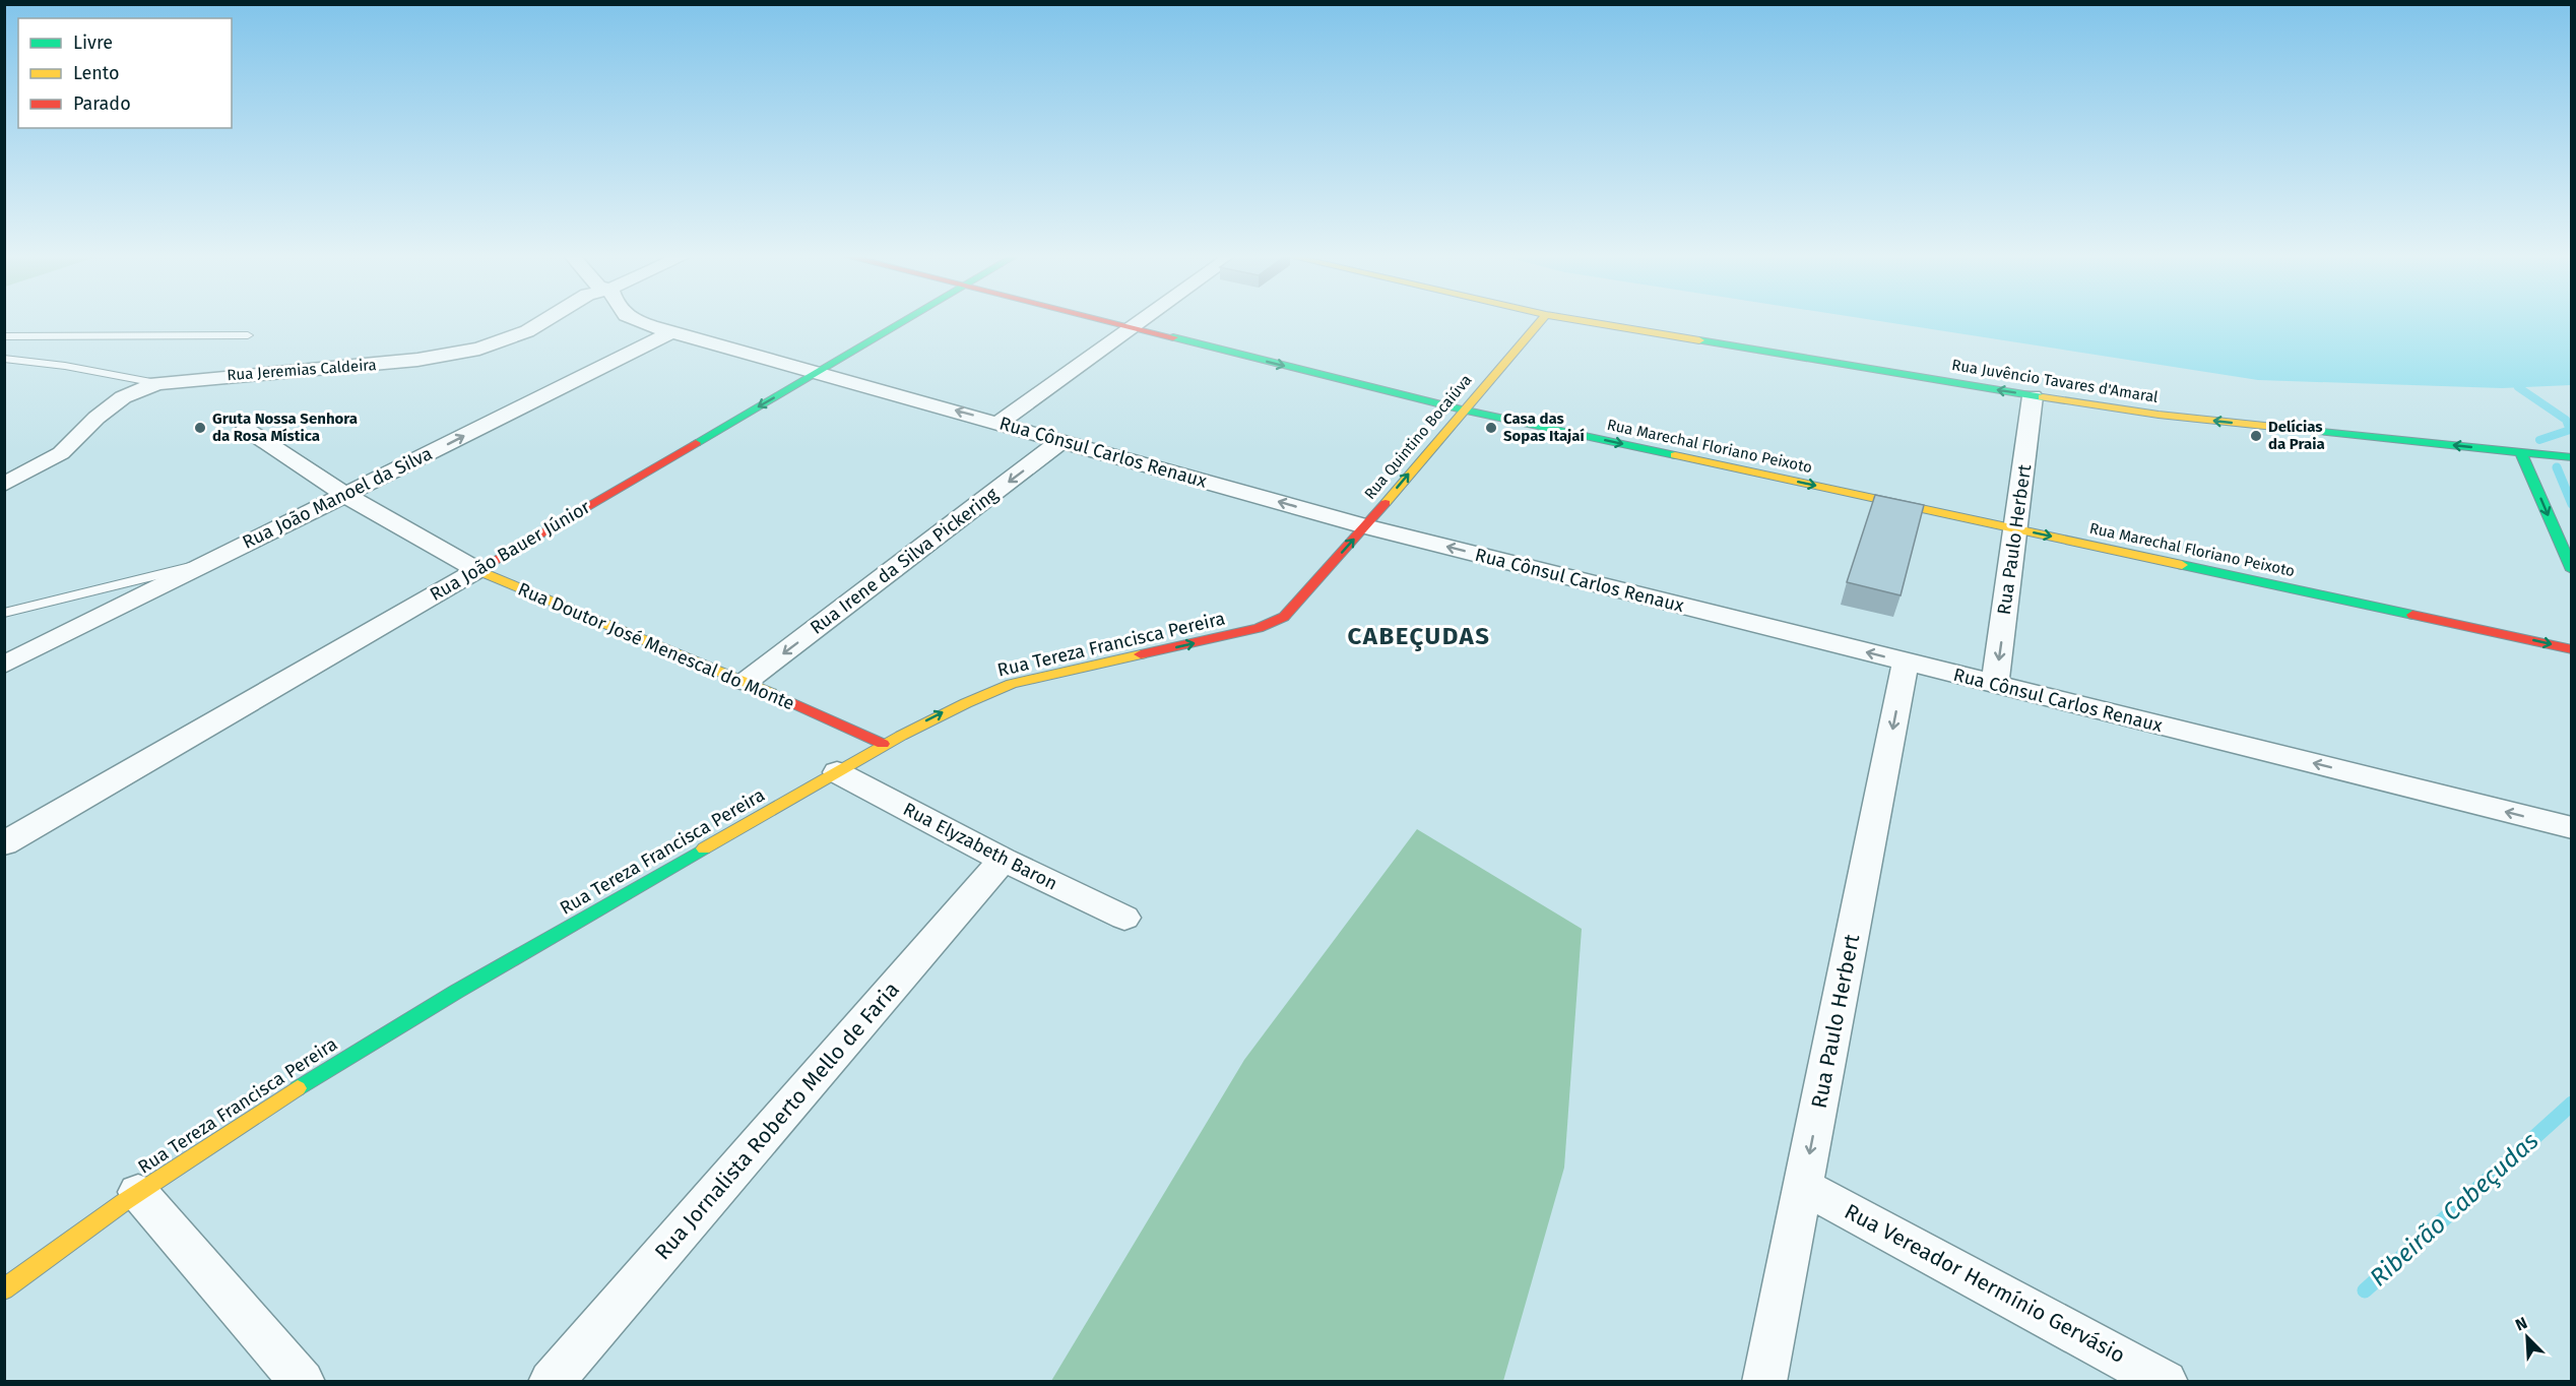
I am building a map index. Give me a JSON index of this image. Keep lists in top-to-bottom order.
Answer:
{
  "streets": {
    "street": [
      "Rua Jeremias Caldeira",
      "Rua Juvêncio Tavares d'Amaral",
      "Rua Quintino Bocaiúva",
      "Rua Marechal Floriano Peixoto",
      "Rua Cônsul Carlos Renaux",
      "Rua João Manoel da Silva",
      "Rua Paulo Herbert",
      "Rua João Bauer Júnior",
      "Rua Irene da Silva Pickering",
      "Rua Tereza Francisca Pereira",
      "Rua Doutor José Menescal do Monte",
      "Rua Elyzabeth Baron",
      "Rua Jornalista Roberto Mello de Faria",
      "Rua Vereador Hermínio Gervásio"
    ]
  },
  "crossings": [
    ["Rua Juvêncio Tavares d'Amaral", "Rua Paulo Herbert"],
    ["Rua Quintino Bocaiúva", "Rua Marechal Floriano Peixoto"],
    ["Rua Quintino Bocaiúva", "Rua Cônsul Carlos Renaux"],
    ["Rua Quintino Bocaiúva", "Rua Tereza Francisca Pereira"],
    ["Rua Marechal Floriano Peixoto", "Rua Paulo Herbert"],
    ["Rua Cônsul Carlos Renaux", "Rua João Manoel da Silva"],
    ["Rua Cônsul Carlos Renaux", "Rua Paulo Herbert"],
    ["Rua Cônsul Carlos Renaux", "Rua João Bauer Júnior"],
    ["Rua Cônsul Carlos Renaux", "Rua Irene da Silva Pickering"],
    ["Rua Cônsul Carlos Renaux", "Rua Tereza Francisca Pereira"],
    ["Rua João Manoel da Silva", "Rua Doutor José Menescal do Monte"],
    ["Rua Paulo Herbert", "Rua Vereador Hermínio Gervásio"],
    ["Rua João Bauer Júnior", "Rua Doutor José Menescal do Monte"],
    ["Rua Irene da Silva Pickering", "Rua Doutor José Menescal do Monte"],
    ["Rua Tereza Francisca Pereira", "Rua Doutor José Menescal do Monte"],
    ["Rua Tereza Francisca Pereira", "Rua Elyzabeth Baron"],
    ["Rua Elyzabeth Baron", "Rua Jornalista Roberto Mello de Faria"]
  ],
  "one_way": [
    "Rua Juvêncio Tavares d'Amaral",
    "Rua Quintino Bocaiúva",
    "Rua Marechal Floriano Peixoto",
    "Rua Cônsul Carlos Renaux",
    "Rua João Manoel da Silva",
    "Rua Paulo Herbert",
    "Rua João Bauer Júnior",
    "Rua Irene da Silva Pickering"
  ],
  "districts": ["CABEÇUDAS"],
  "water": ["Ribeirão Cabeçudas"],
  "places": ["Gruta Nossa Senhora da Rosa Mística", "Casa das Sopas Itajaí", "Delícias da Praia"],
  "legend": ["Livre", "Lento", "Parado"],
  "north": "top left"
}
